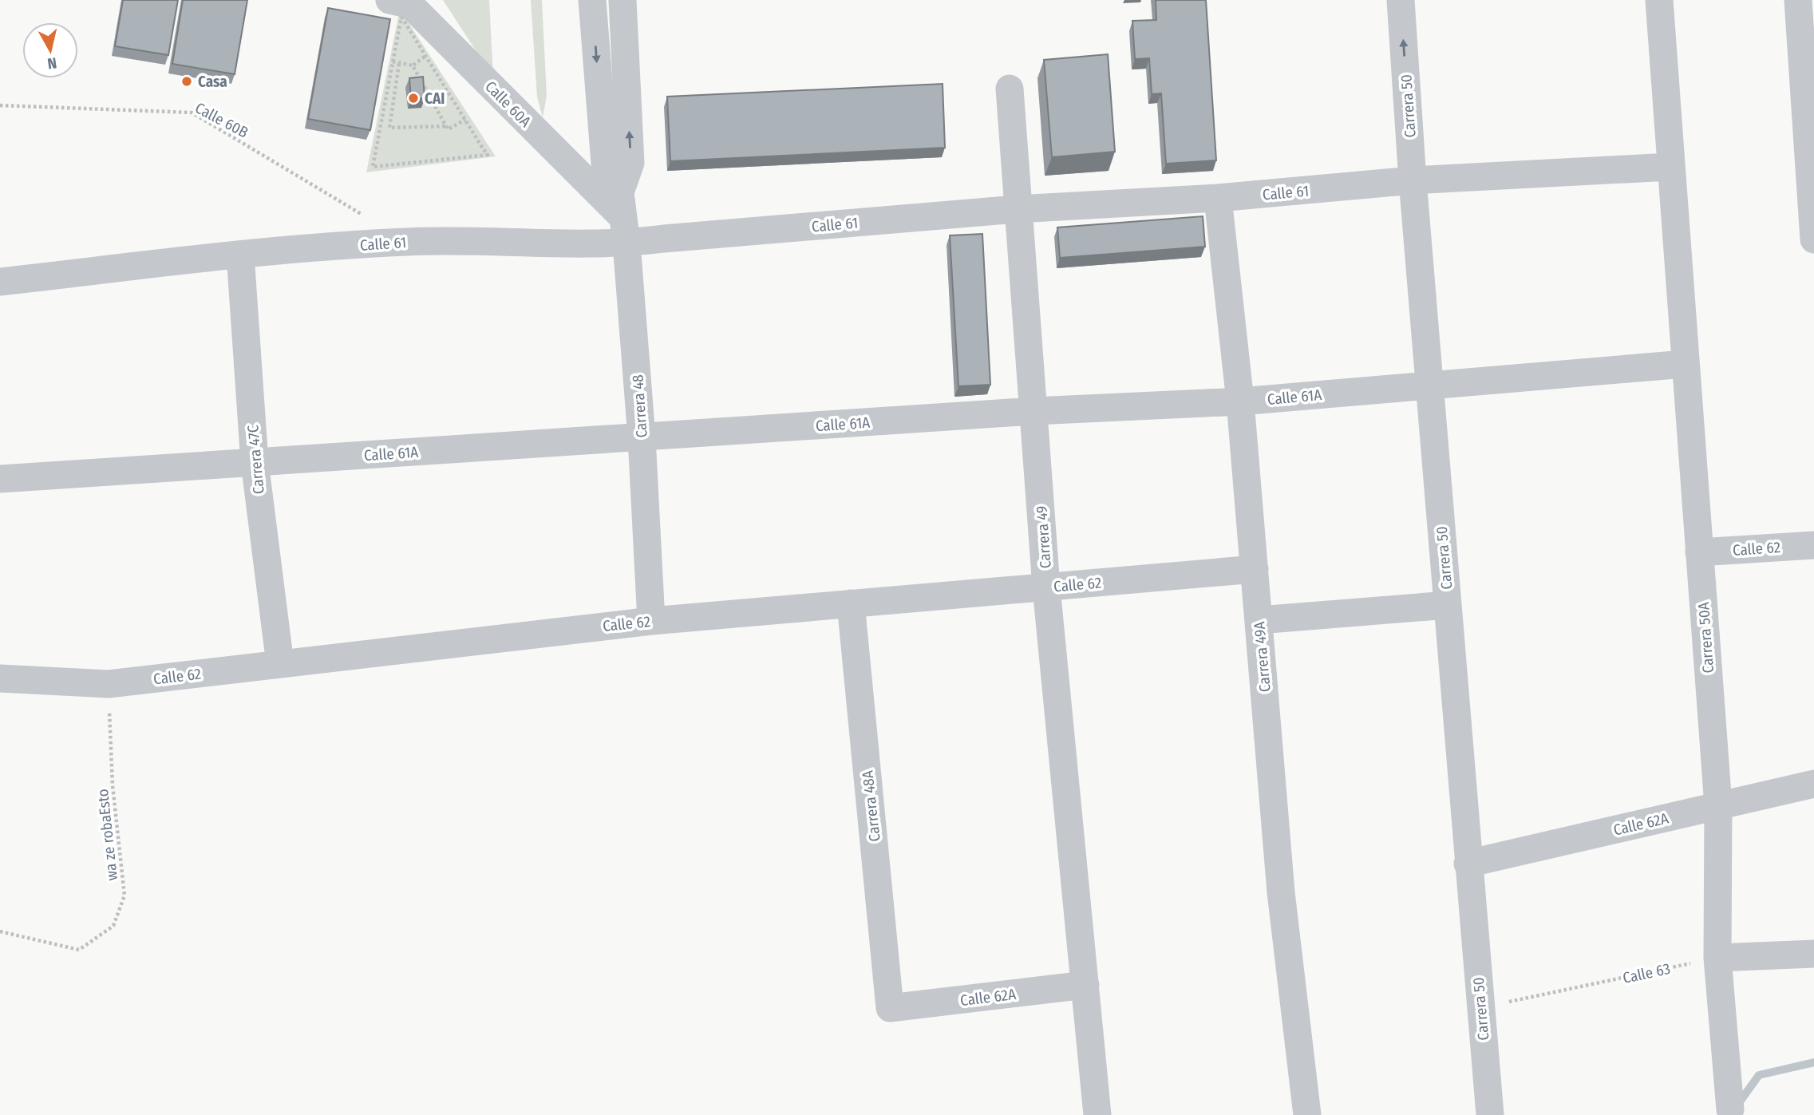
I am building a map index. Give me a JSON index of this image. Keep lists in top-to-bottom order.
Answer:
{
  "streets": {
    "street": [
      "Calle 60A",
      "Carrera 50",
      "Calle 61",
      "Calle 61A",
      "Carrera 48",
      "Carrera 47C",
      "Carrera 49",
      "Calle 62",
      "Carrera 50A",
      "Carrera 49A",
      "Carrera 48A",
      "Calle 62A"
    ],
    "path": ["Calle 60B", "wa ze robaEsto", "Calle 63"]
  },
  "crossings": [
    ["Calle 60A", "Calle 61"],
    ["Calle 60A", "Carrera 48"],
    ["Carrera 50", "Calle 61"],
    ["Carrera 50", "Calle 61A"],
    ["Carrera 50", "Calle 62A"],
    ["Carrera 50", "Calle 63"],
    ["Calle 61", "Carrera 48"],
    ["Calle 61", "Carrera 47C"],
    ["Calle 61", "Carrera 49"],
    ["Calle 61", "Carrera 50A"],
    ["Calle 61", "Carrera 49A"],
    ["Calle 61A", "Carrera 48"],
    ["Calle 61A", "Carrera 47C"],
    ["Calle 61A", "Carrera 49"],
    ["Calle 61A", "Carrera 50A"],
    ["Calle 61A", "Carrera 49A"],
    ["Carrera 48", "Calle 62"],
    ["Carrera 47C", "Calle 62"],
    ["Carrera 49", "Calle 62"],
    ["Carrera 49", "Calle 62A"],
    ["Calle 62", "Carrera 50A"],
    ["Calle 62", "Carrera 49A"],
    ["Calle 62", "Carrera 48A"],
    ["Calle 62", "wa ze robaEsto"],
    ["Carrera 50A", "Calle 62A"],
    ["Carrera 50A", "Calle 63"],
    ["Carrera 48A", "Calle 62A"]
  ],
  "places": ["Casa", "CAI"],
  "north": "bottom"
}
